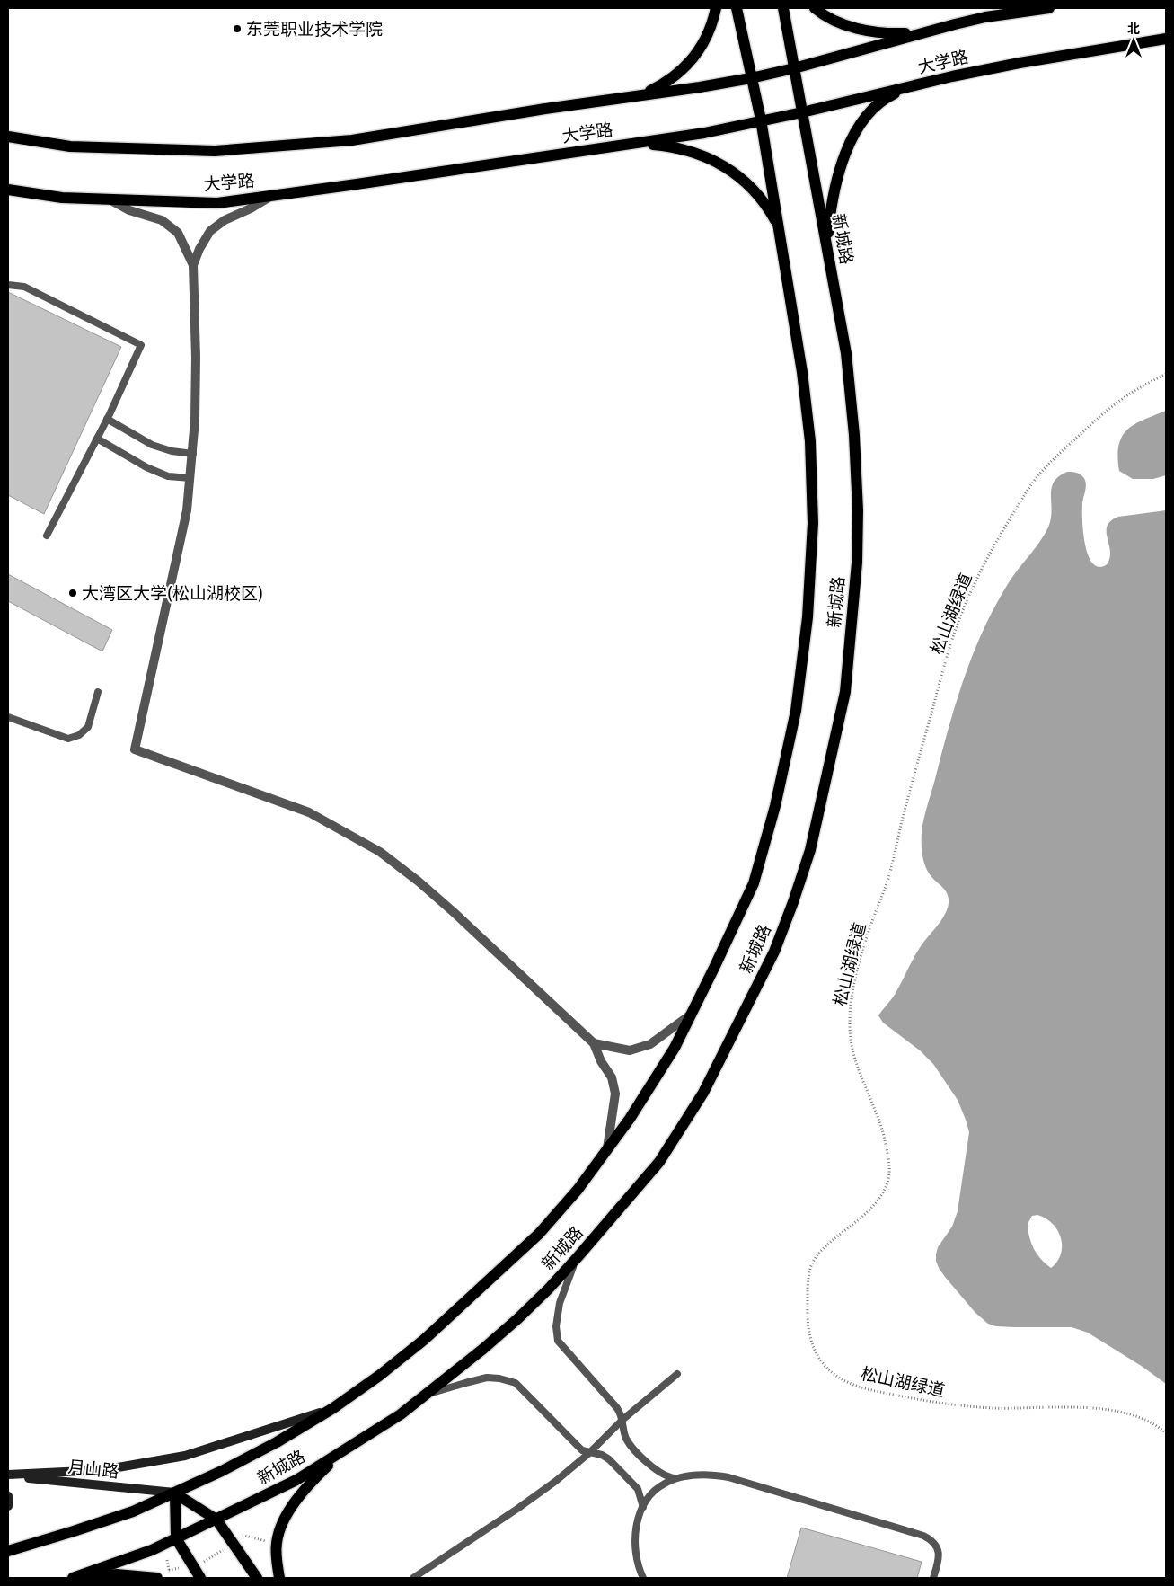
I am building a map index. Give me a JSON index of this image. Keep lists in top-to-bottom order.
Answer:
{
  "streets": {
    "main road": ["大学路", "新城路"],
    "street": ["月山路"],
    "path": ["松山湖绿道"]
  },
  "crossings": [
    ["大学路", "新城路"],
    ["新城路", "月山路"]
  ],
  "places": ["东莞职业技术学院", "大湾区大学(松山湖校区)"],
  "north": "top"
}
